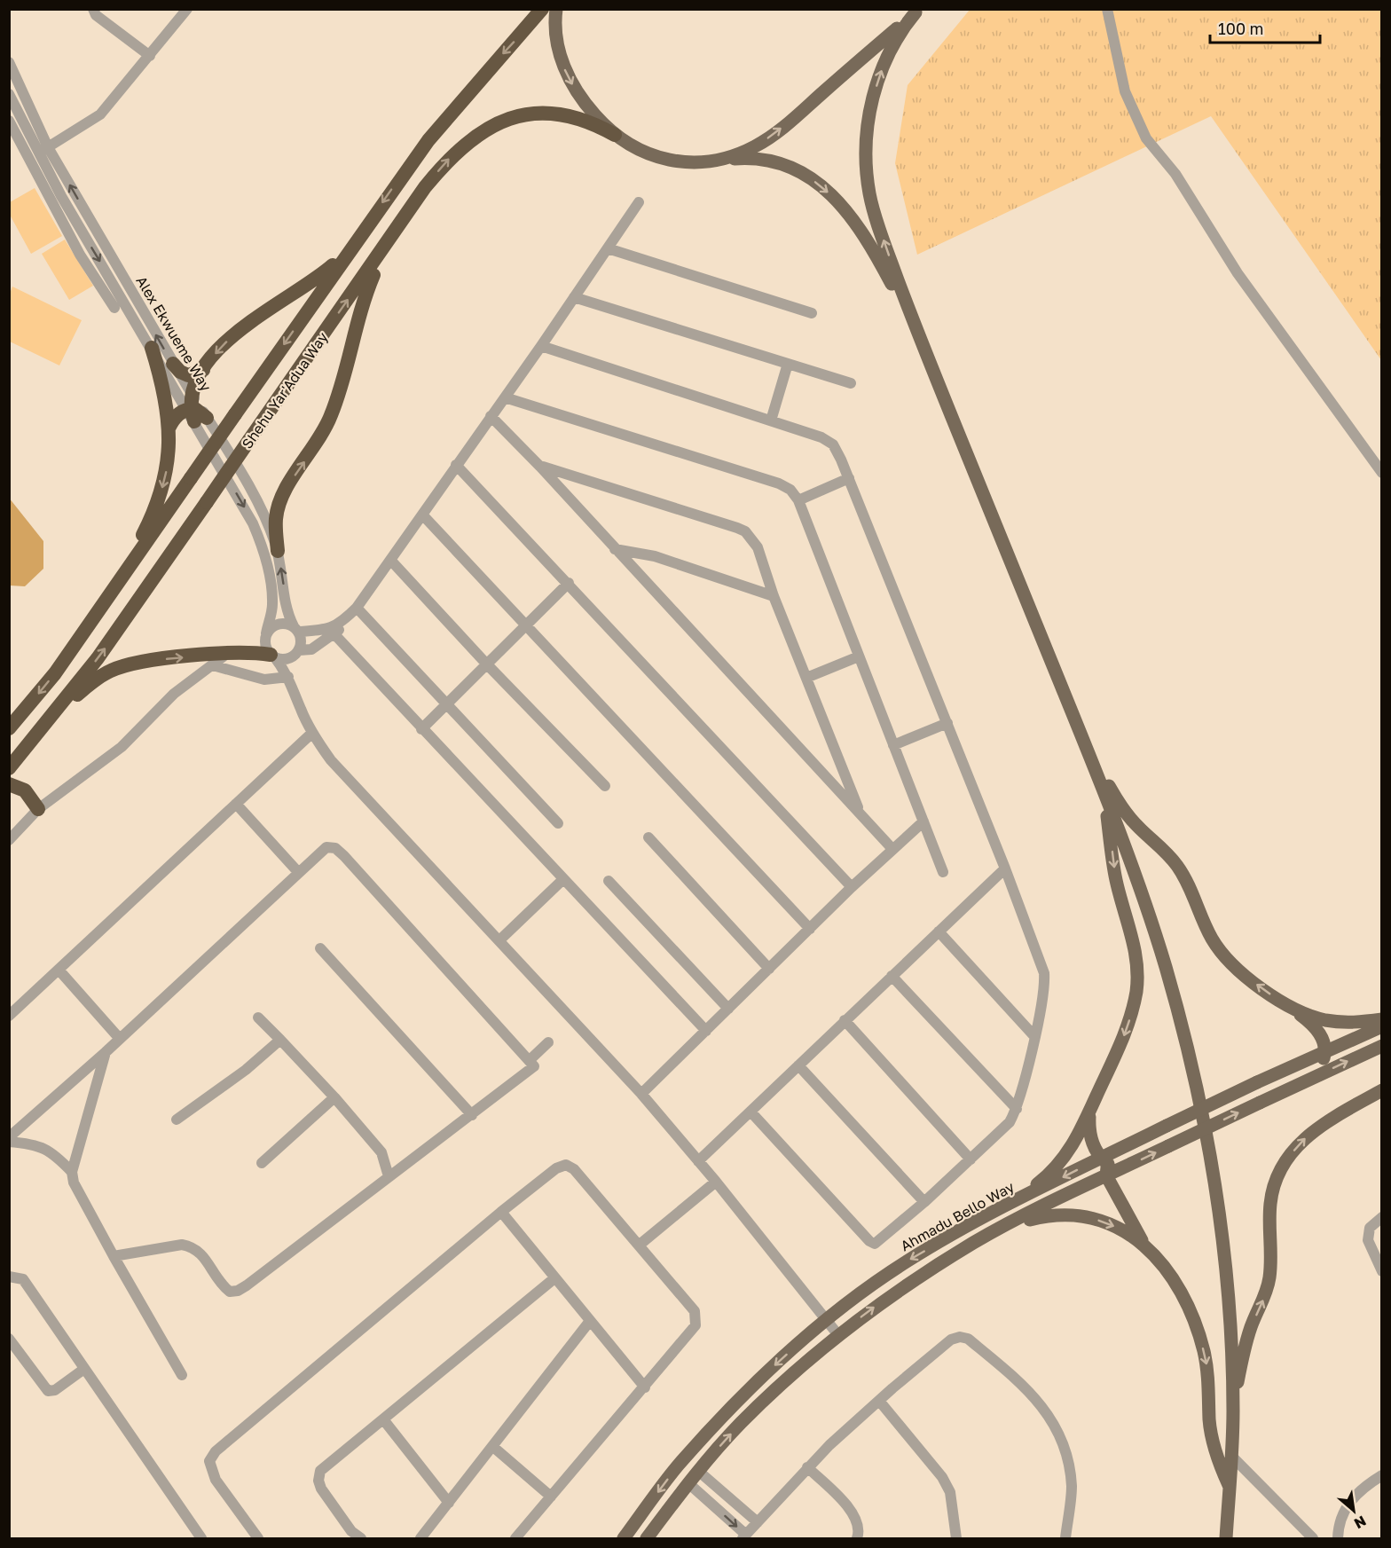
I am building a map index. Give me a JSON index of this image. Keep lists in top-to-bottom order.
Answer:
{
  "streets": {
    "highway": ["Shehu Yar'Adua Way"],
    "main road": ["Ahmadu Bello Way"],
    "street": ["Alex Ekwueme Way"]
  },
  "scale_bar": "100 m",
  "north": "bottom right"
}
